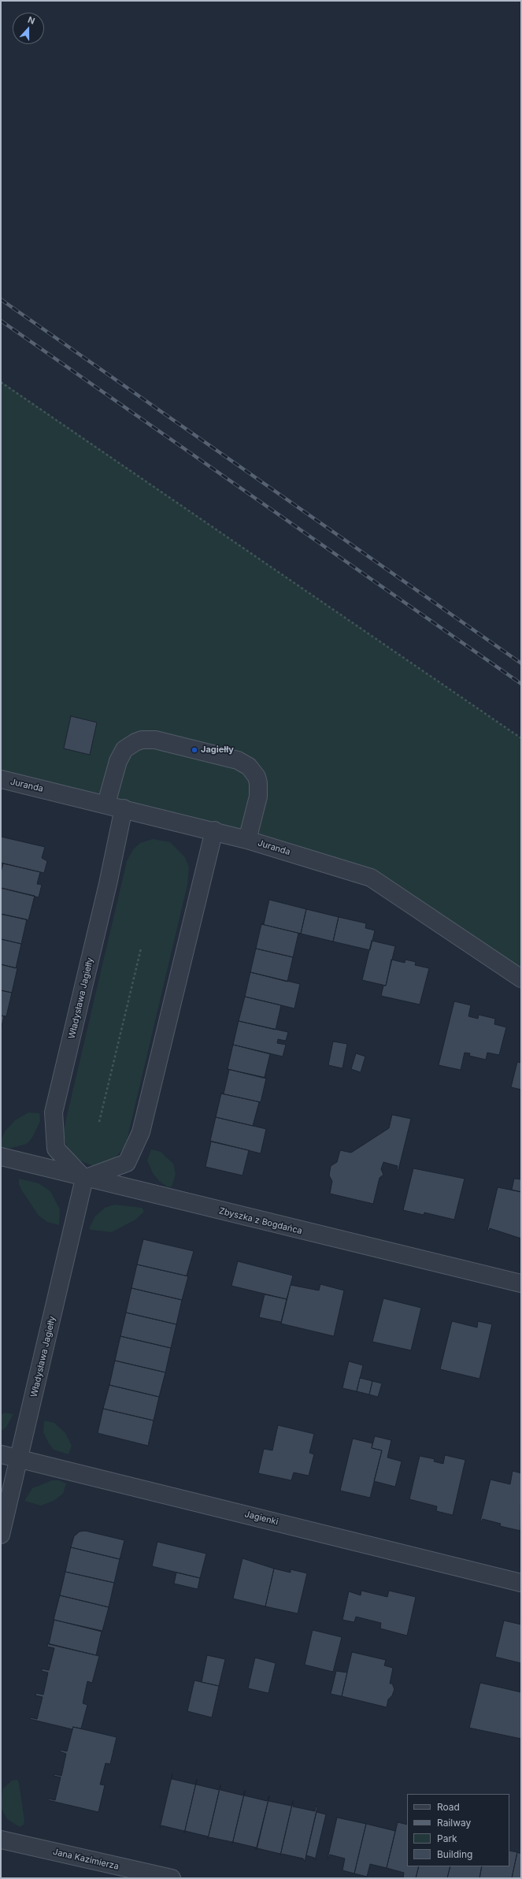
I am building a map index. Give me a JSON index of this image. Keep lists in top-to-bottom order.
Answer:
{
  "streets": {
    "street": [
      "Juranda",
      "Władysława Jagiełły",
      "Zbyszka z Bogdańca",
      "Jagienki",
      "Jana Kazimierza"
    ]
  },
  "crossings": [
    ["Juranda", "Władysława Jagiełły"],
    ["Władysława Jagiełły", "Zbyszka z Bogdańca"],
    ["Władysława Jagiełły", "Jagienki"]
  ],
  "places": ["Jagiełły"],
  "legend": [
    "Road",
    "Railway",
    "Park",
    "Building"
  ],
  "north": "top"
}
